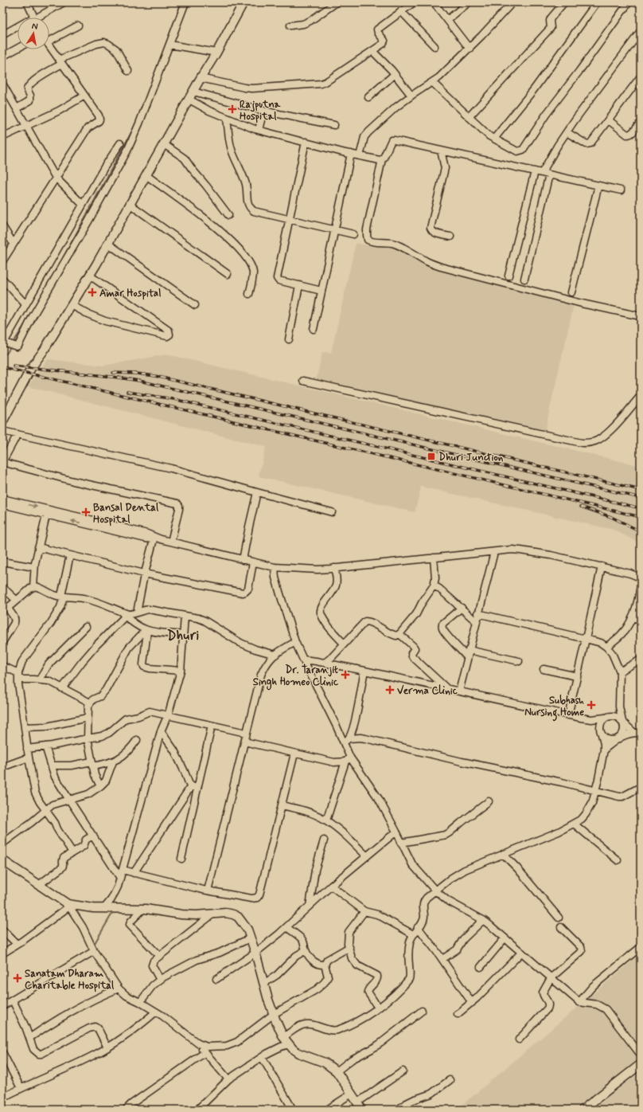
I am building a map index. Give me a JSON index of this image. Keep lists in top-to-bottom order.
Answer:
{
  "districts": ["Dhuri"],
  "places": {
    "health": [
      "Rajputna Hospital",
      "Amar Hospital",
      "Bansal Dental Hospital",
      "Dr. Taranjit Singh Homeo Clinic",
      "Verma Clinic",
      "Subhash Nursing Home",
      "Sanatam Dharam Charitable Hospital"
    ],
    "transit": ["Dhuri Junction"]
  },
  "north": "top"
}
